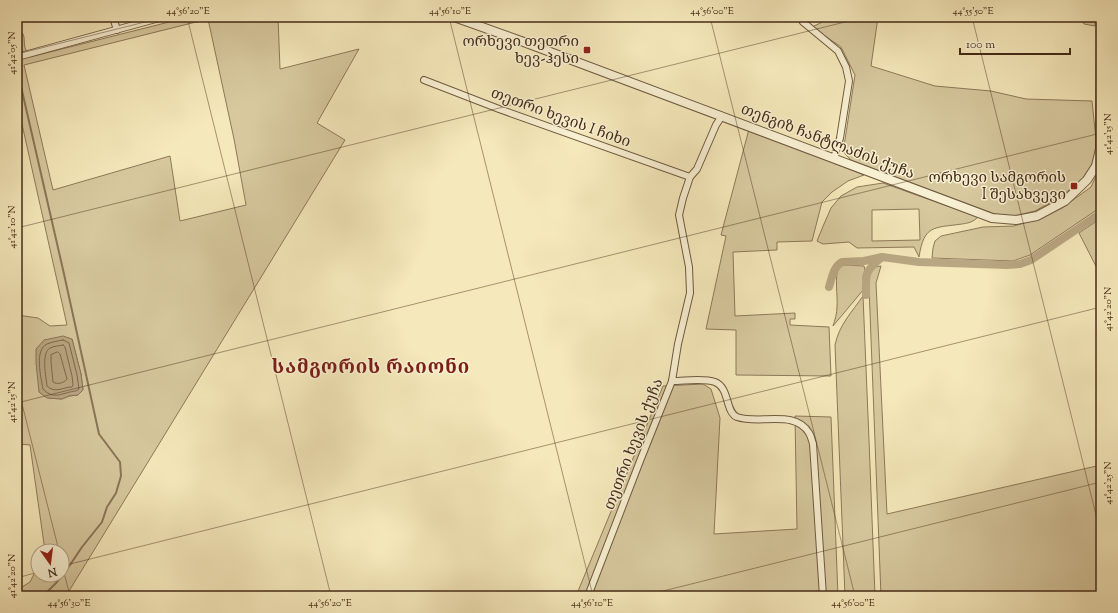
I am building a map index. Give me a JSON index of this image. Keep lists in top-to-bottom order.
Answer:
{
  "streets": {
    "street": ["თეთრი ხევის I ჩიხი", "თენგიზ ჩანტლაძის ქუჩა", "თეთრი ხევის ქუჩა"]
  },
  "crossings": [
    ["თეთრი ხევის I ჩიხი", "თეთრი ხევის ქუჩა"],
    ["თენგიზ ჩანტლაძის ქუჩა", "თეთრი ხევის ქუჩა"]
  ],
  "districts": ["სამგორის რაიონი"],
  "places": {
    "transit": ["ორხევი თეთრი ხევ-ჰესი", "ორხევი სამგორის I შესახვევი"]
  },
  "scale_bar": "100 m",
  "north": "bottom",
  "coordinates": [
    "44°56'20\"E",
    "44°56'10\"E",
    "44°56'00\"E",
    "44°55'50\"E",
    "41°42'05\"N",
    "41°42'15\"N",
    "41°42'10\"N",
    "41°42'20\"N",
    "41°42'25\"N",
    "44°56'30\"E"
  ]
}
